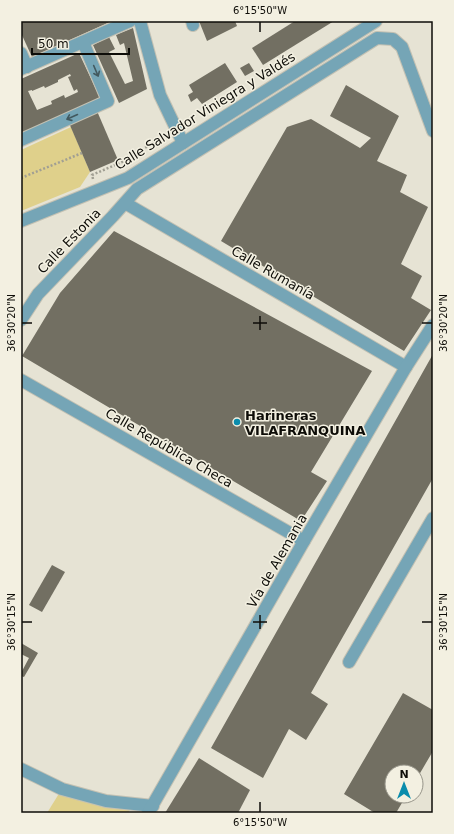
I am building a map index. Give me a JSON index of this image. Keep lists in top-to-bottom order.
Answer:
{
  "streets": {
    "street": [
      "Calle Salvador Viniegra y Valdés",
      "Calle Estonia",
      "Calle Rumanía",
      "Calle República Checa",
      "Vía de Alemania"
    ]
  },
  "crossings": [
    ["Calle Estonia", "Calle Rumanía"],
    ["Calle Rumanía", "Vía de Alemania"],
    ["Calle República Checa", "Vía de Alemania"]
  ],
  "places": ["Harineras VILAFRANQUINA"],
  "scale_bar": "50 m",
  "north": "top",
  "coordinates": ["6°15'50\"W", "36°30'20\"N", "36°30'15\"N"]
}
